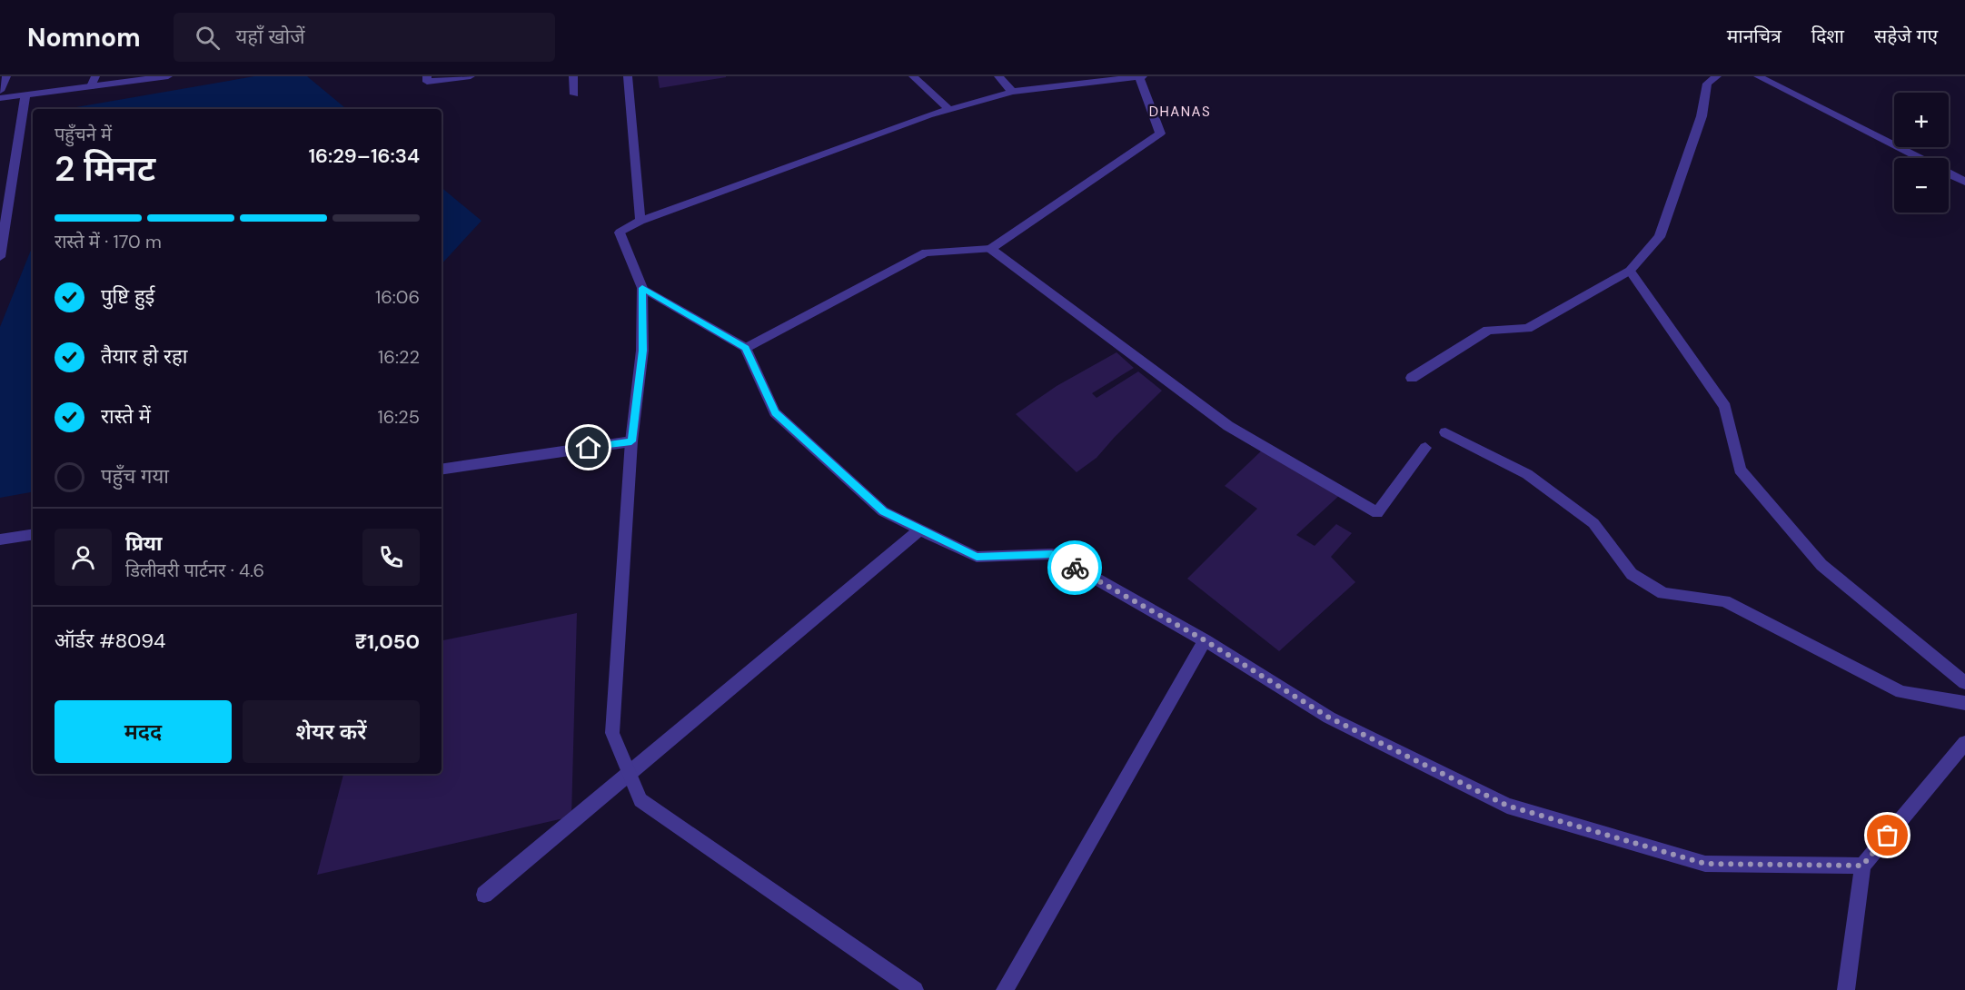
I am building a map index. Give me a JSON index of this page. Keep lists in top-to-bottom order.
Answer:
{
  "districts": ["DHANAS"],
  "page": {
    "header": "Nomnom",
    "search": "यहाँ खोजें",
    "nav": ["मानचित्र", "दिशा", "सहेजे गए"],
    "map_buttons": ["+", "−"],
    "heading": ["2 मिनट", "पहुँचने में", "16:29–16:34"],
    "panel": [
      "प्रिया",
      "डिलीवरी पार्टनर · 4.6",
      "ऑर्डर #8094",
      "₹1,050"
    ],
    "bar": "रास्ते में · 170 m",
    "list": [
      ["पुष्टि हुई", "16:06"],
      ["तैयार हो रहा", "16:22"],
      ["रास्ते में", "16:25"],
      "पहुँच गया"
    ],
    "buttons": ["मदद", "शेयर करें"]
  }
}
